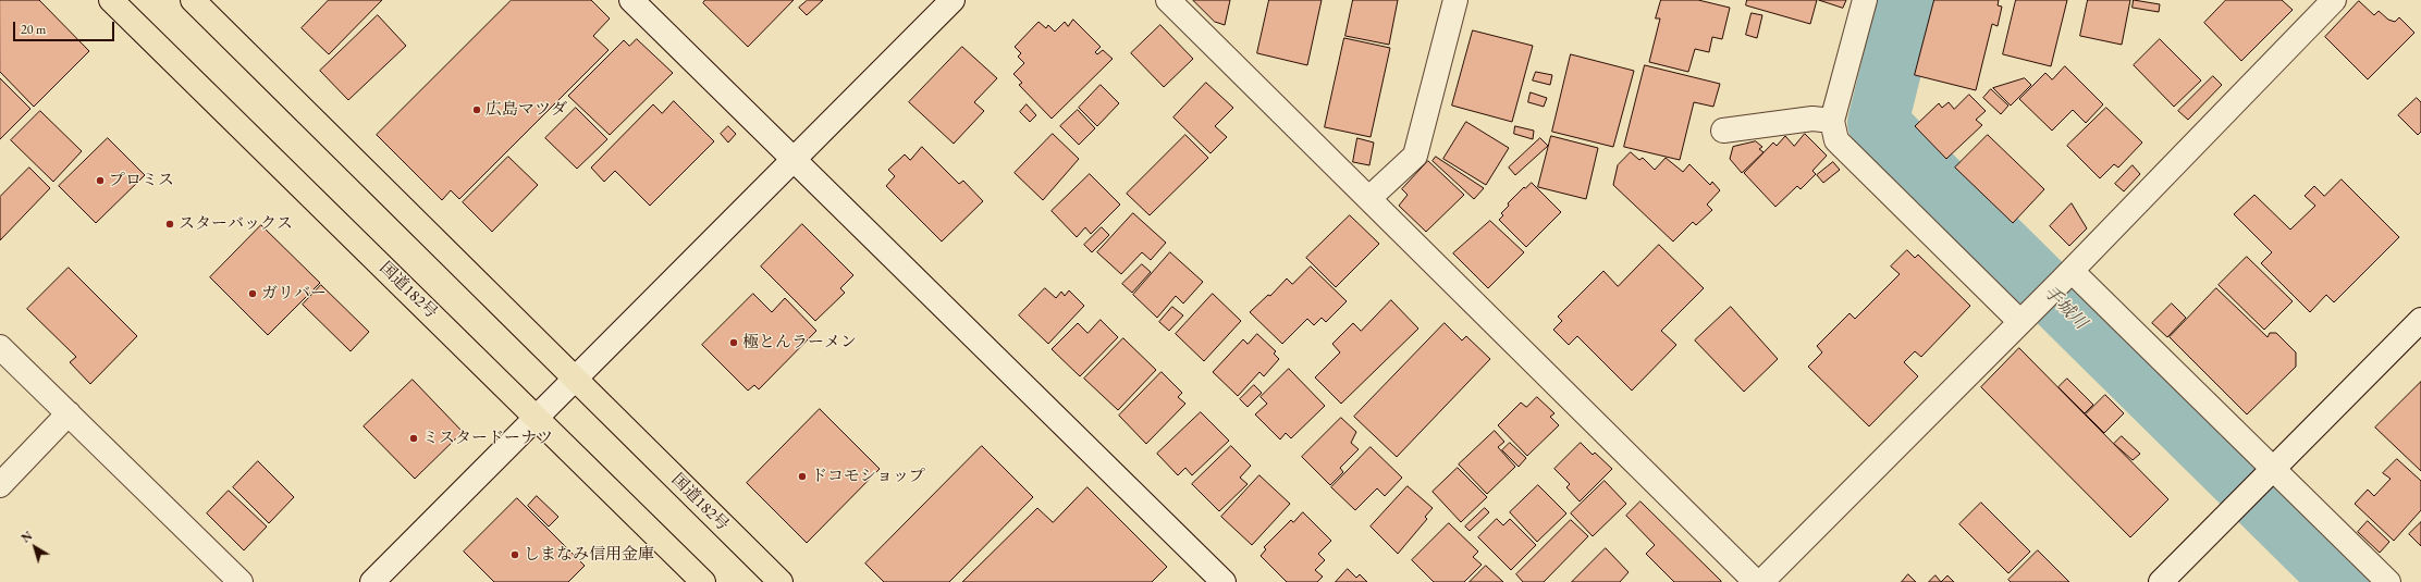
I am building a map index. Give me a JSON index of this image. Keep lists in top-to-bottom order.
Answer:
{
  "streets": {
    "highway": ["国道182号"]
  },
  "water": ["手城川"],
  "places": [
    "広島マツダ",
    "プロミス",
    "スターバックス",
    "ガリバー",
    "極とんラーメン",
    "ミスタードーナツ",
    "ドコモショップ",
    "しまなみ信用金庫"
  ],
  "scale_bar": "20 m",
  "north": "top left"
}
